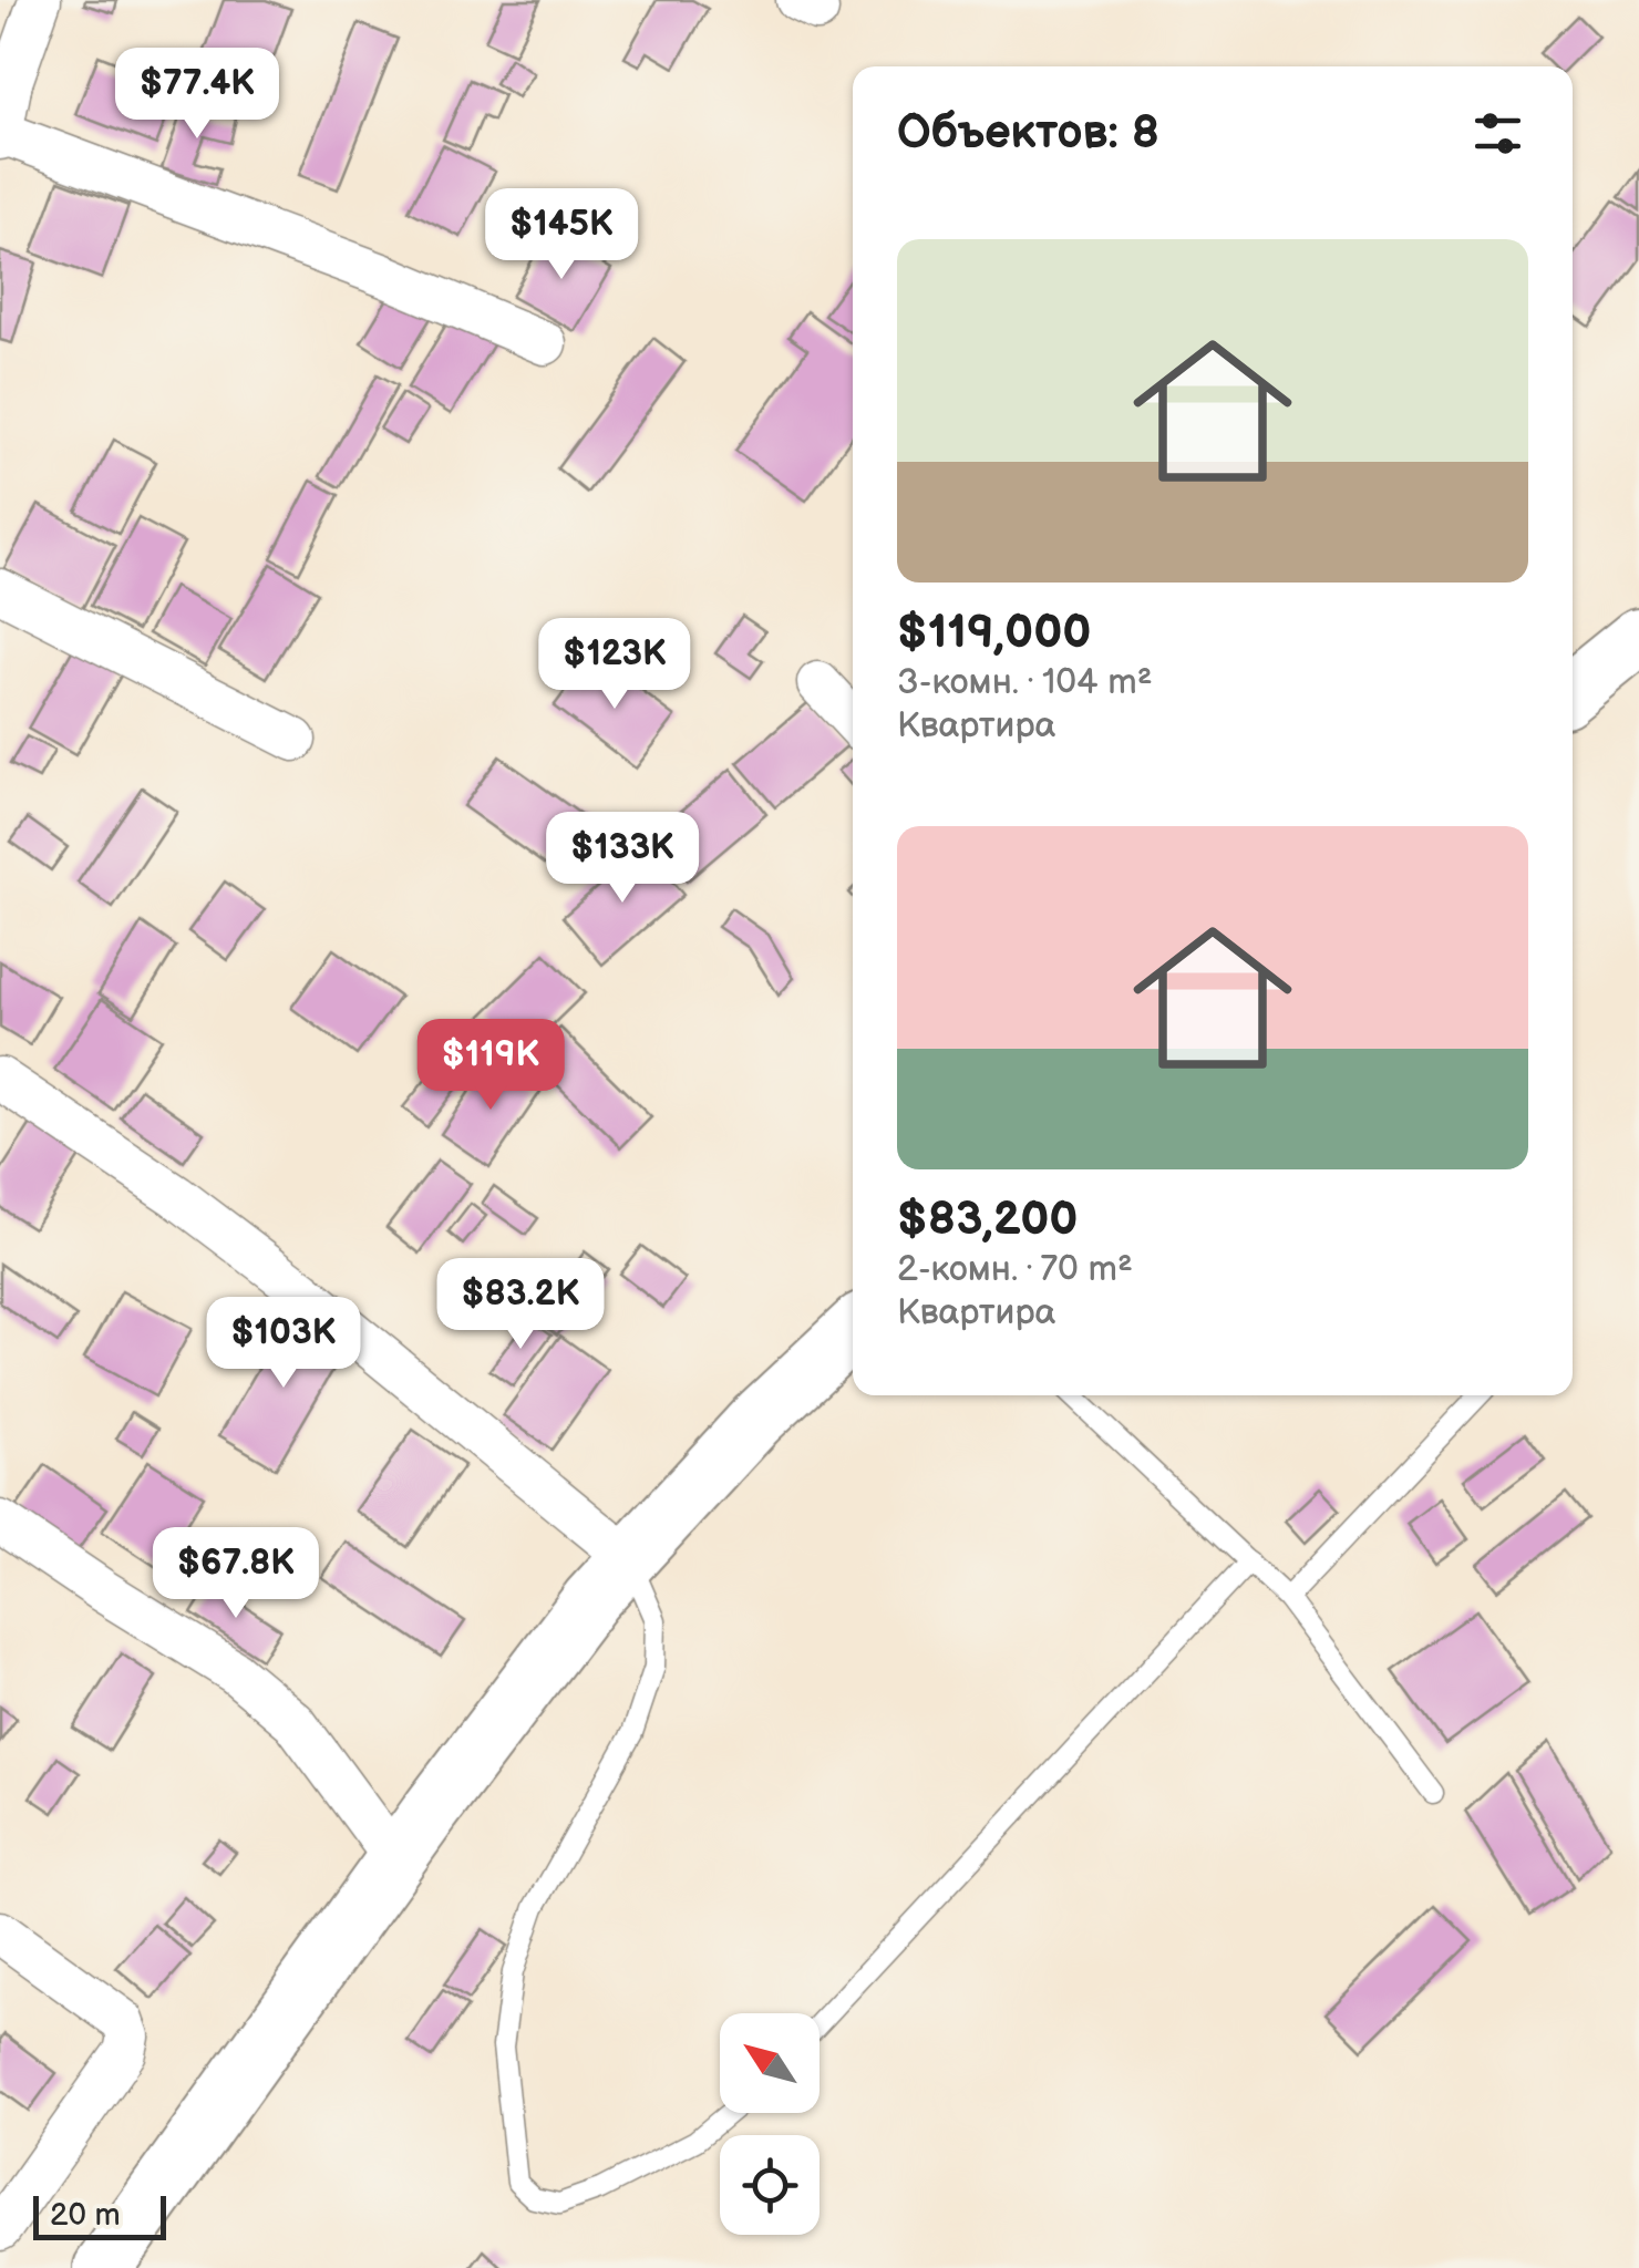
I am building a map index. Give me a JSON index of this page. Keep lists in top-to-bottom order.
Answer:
{
  "scale_bar": "20 m",
  "north": "top left",
  "page": {
    "price": [
      "$77.4K",
      "$145K",
      "$123K",
      "$133K",
      "$119K",
      "$83.2K",
      "$103K",
      "$67.8K"
    ],
    "heading": "Объектов: 8",
    "list": [
      {
        "name": "$119,000",
        "note": "3-комн. · 104 m² · Квартира"
      },
      {
        "name": "$83,200",
        "note": "2-комн. · 70 m² · Квартира"
      }
    ],
    "scale": "20 m"
  }
}
